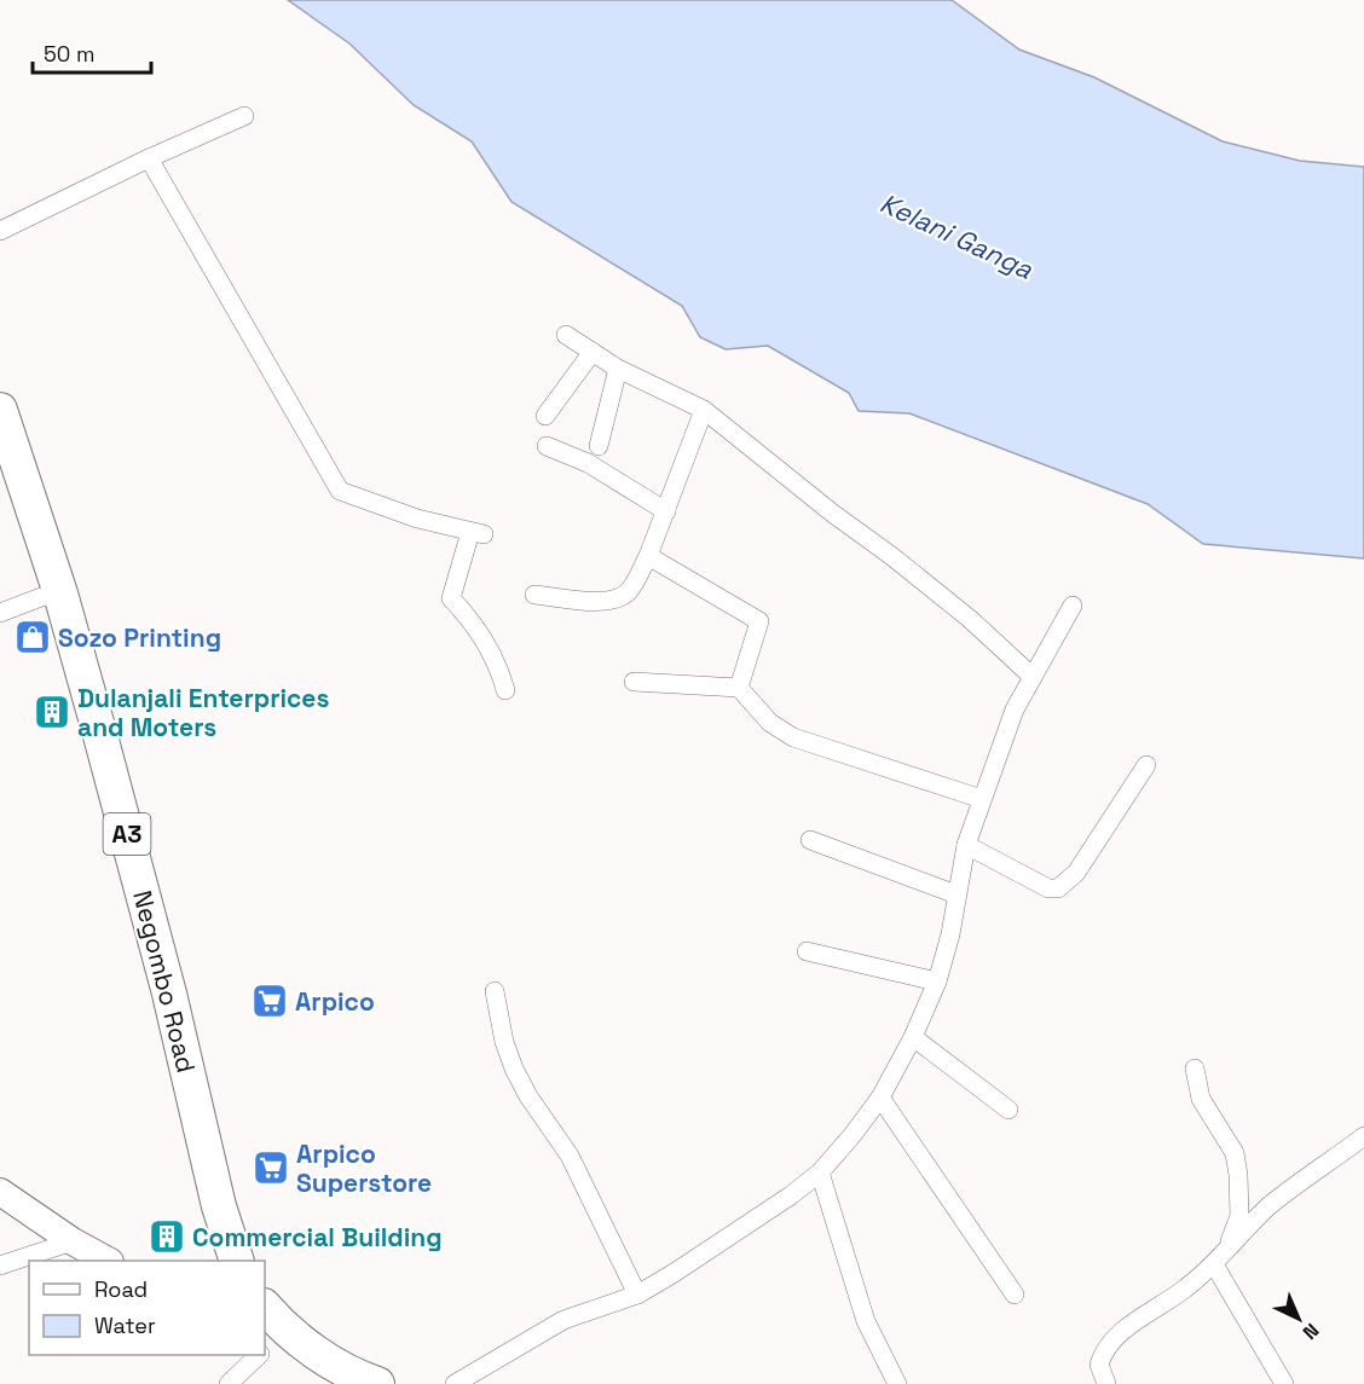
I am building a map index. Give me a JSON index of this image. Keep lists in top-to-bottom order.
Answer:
{
  "streets": {
    "highway": ["A3", "Negombo Road"]
  },
  "water": ["Kelani Ganga"],
  "places": {
    "shop": ["Sozo Printing"],
    "building": ["Dulanjali Enterprices and Moters", "Commercial Building"],
    "supermarket": ["Arpico", "Arpico Superstore"]
  },
  "legend": ["Road", "Water"],
  "scale_bar": "50 m",
  "north": "bottom right"
}
